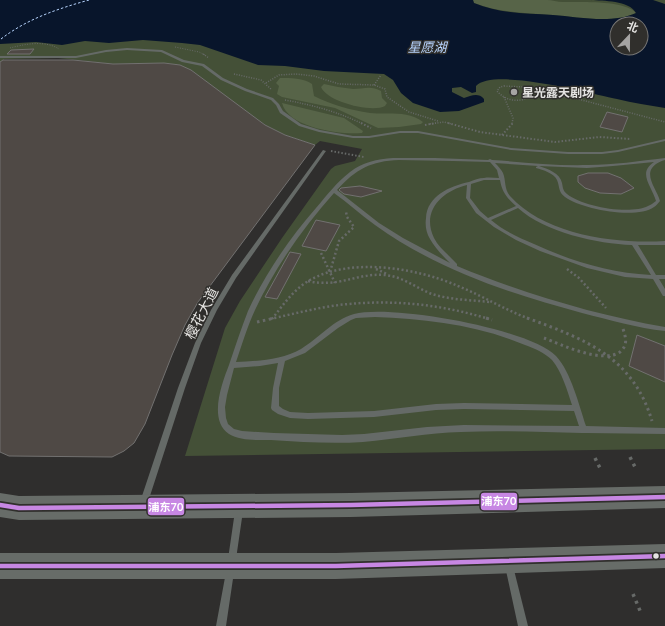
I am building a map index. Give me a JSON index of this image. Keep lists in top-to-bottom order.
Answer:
{
  "streets": {
    "lane": ["樱花大道"]
  },
  "water": ["星愿湖"],
  "places": ["星光露天剧场"],
  "lines": ["transit line 浦东70"],
  "north": "top"
}
